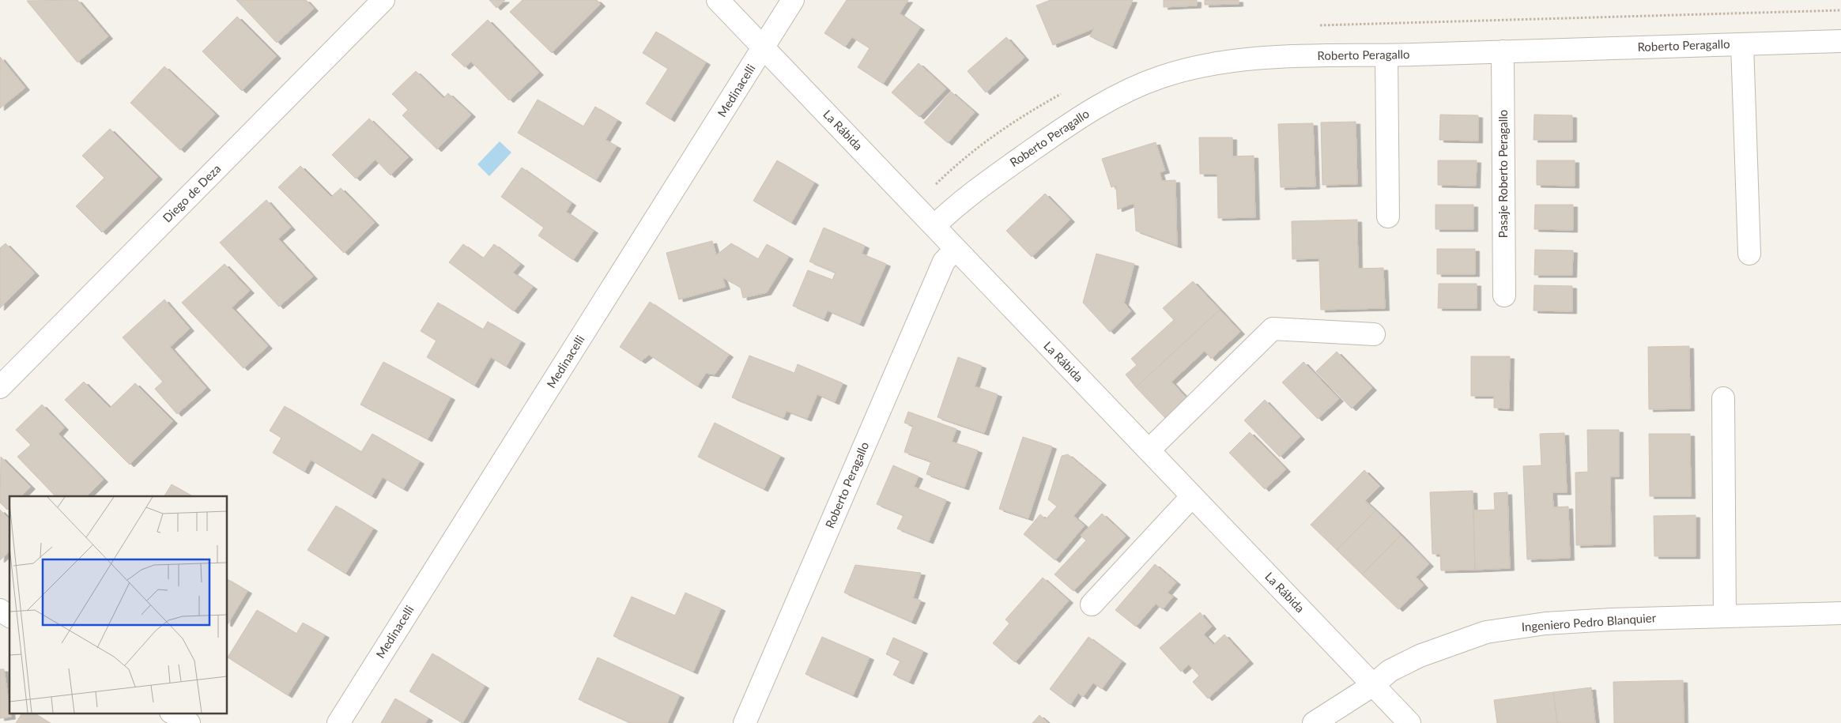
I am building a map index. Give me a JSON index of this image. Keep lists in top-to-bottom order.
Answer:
{
  "streets": {
    "street": [
      "Roberto Peragallo",
      "Medinacelli",
      "La Rábida",
      "Pasaje Roberto Peragallo",
      "Diego de Deza",
      "Ingeniero Pedro Blanquier"
    ]
  },
  "crossings": [
    ["Roberto Peragallo", "La Rábida"],
    ["Roberto Peragallo", "Pasaje Roberto Peragallo"],
    ["Medinacelli", "La Rábida"],
    ["La Rábida", "Ingeniero Pedro Blanquier"]
  ]
}
